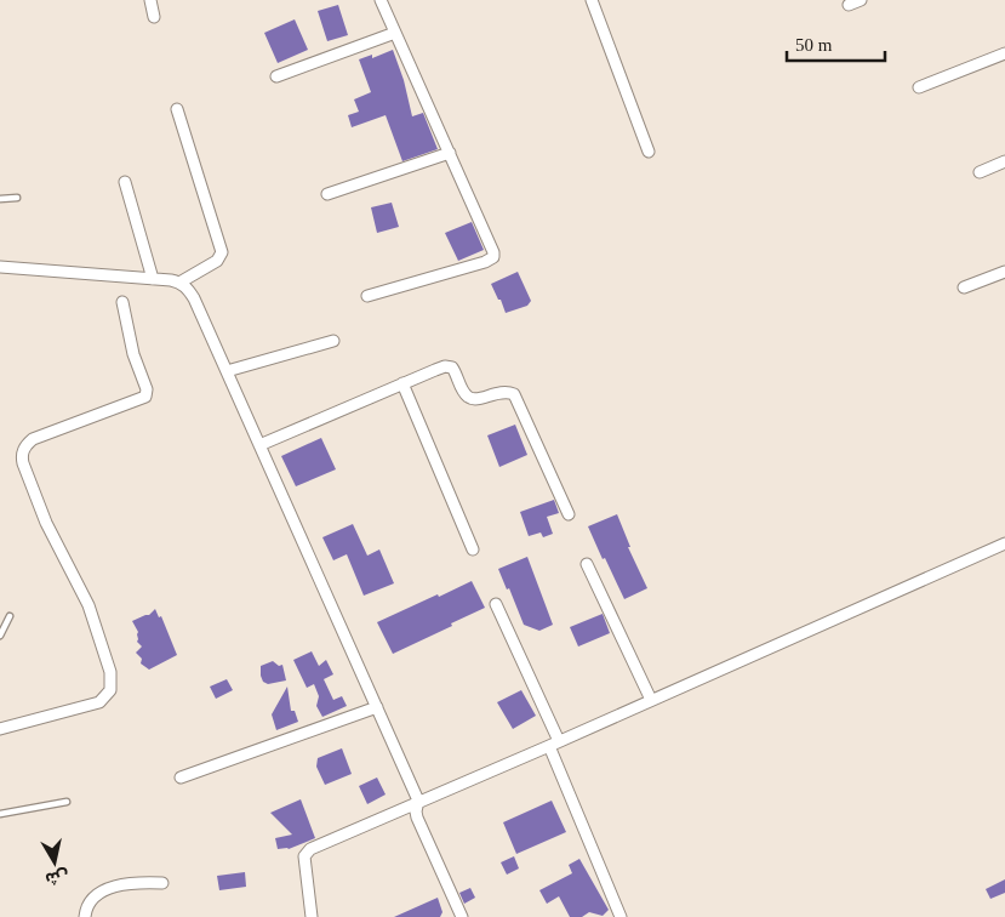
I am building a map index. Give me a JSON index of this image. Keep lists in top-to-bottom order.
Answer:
{
  "scale_bar": "50 m",
  "north": "bottom"
}
